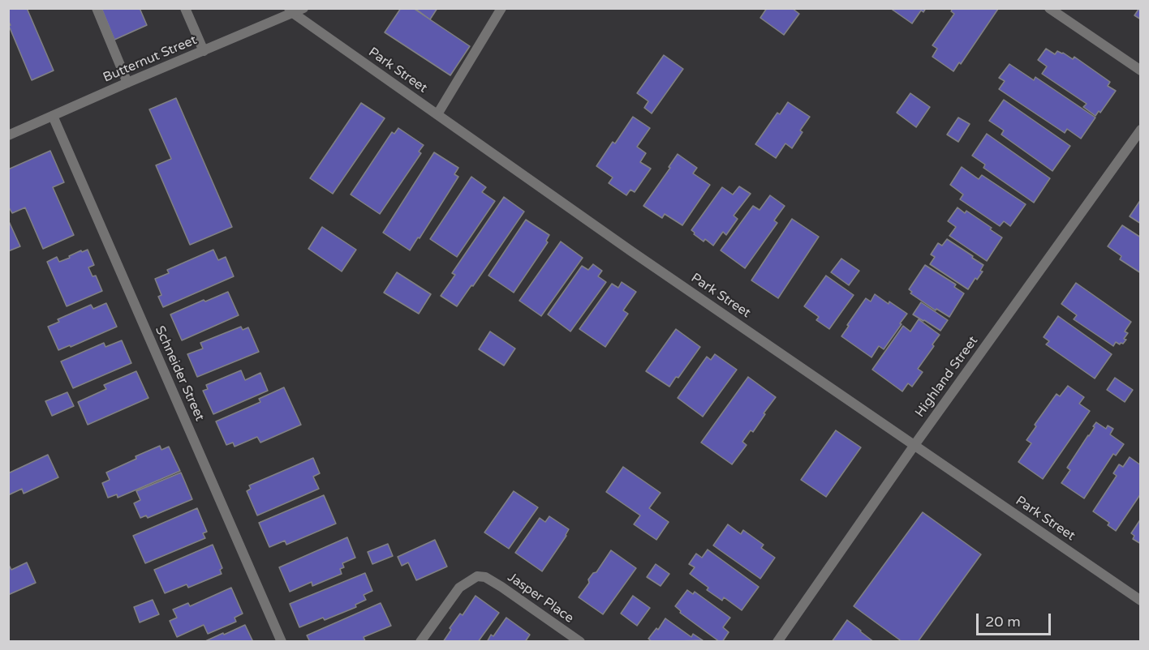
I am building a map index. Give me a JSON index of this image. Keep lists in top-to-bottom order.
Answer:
{
  "streets": {
    "street": [
      "Butternut Street",
      "Park Street",
      "Schneider Street",
      "Highland Street",
      "Jasper Place"
    ]
  },
  "crossings": [
    ["Butternut Street", "Park Street"],
    ["Butternut Street", "Schneider Street"],
    ["Park Street", "Highland Street"]
  ],
  "scale_bar": "20 m"
}
